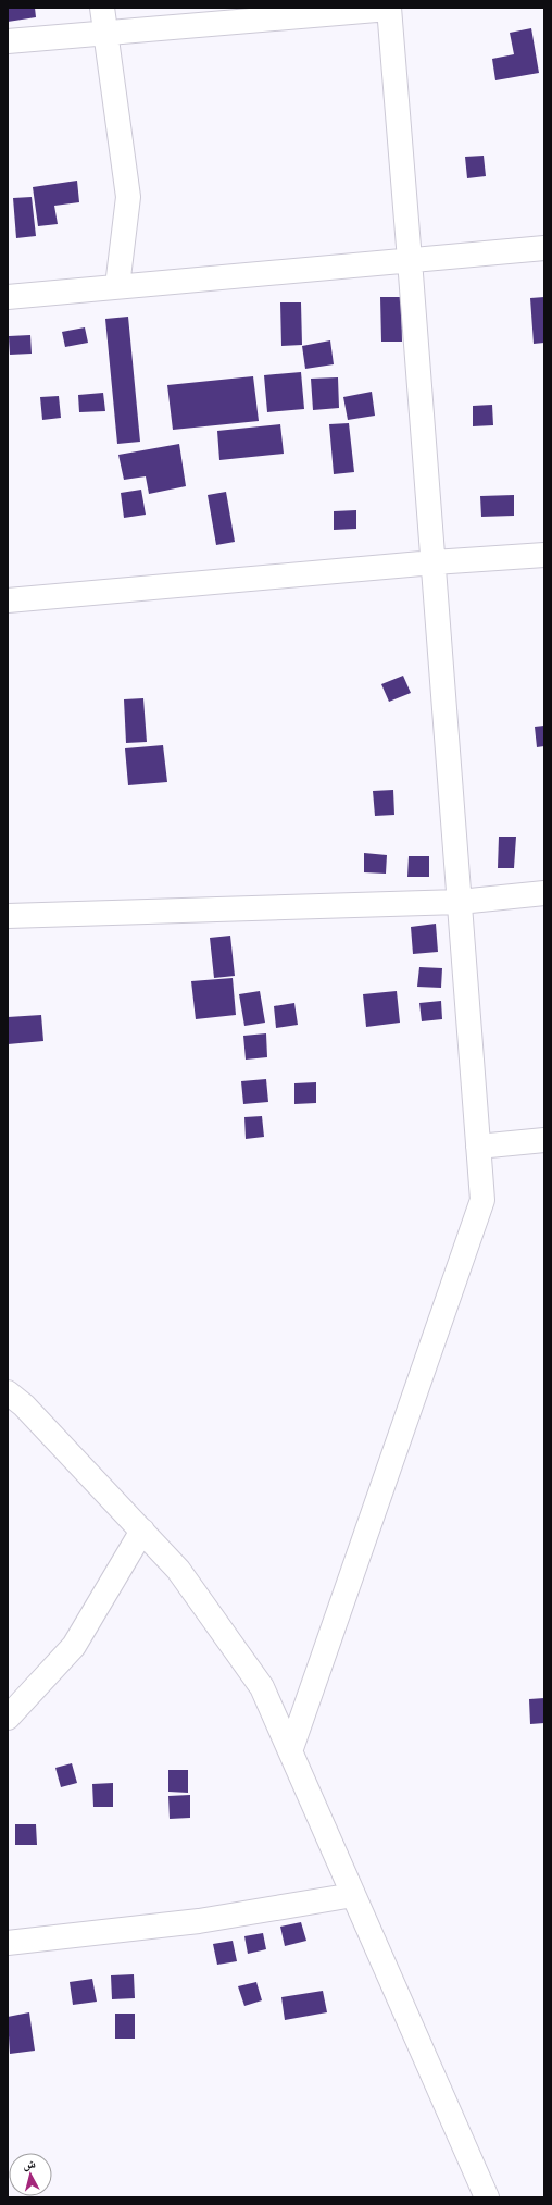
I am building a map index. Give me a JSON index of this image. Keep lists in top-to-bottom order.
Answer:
{
  "north": "top"
}
